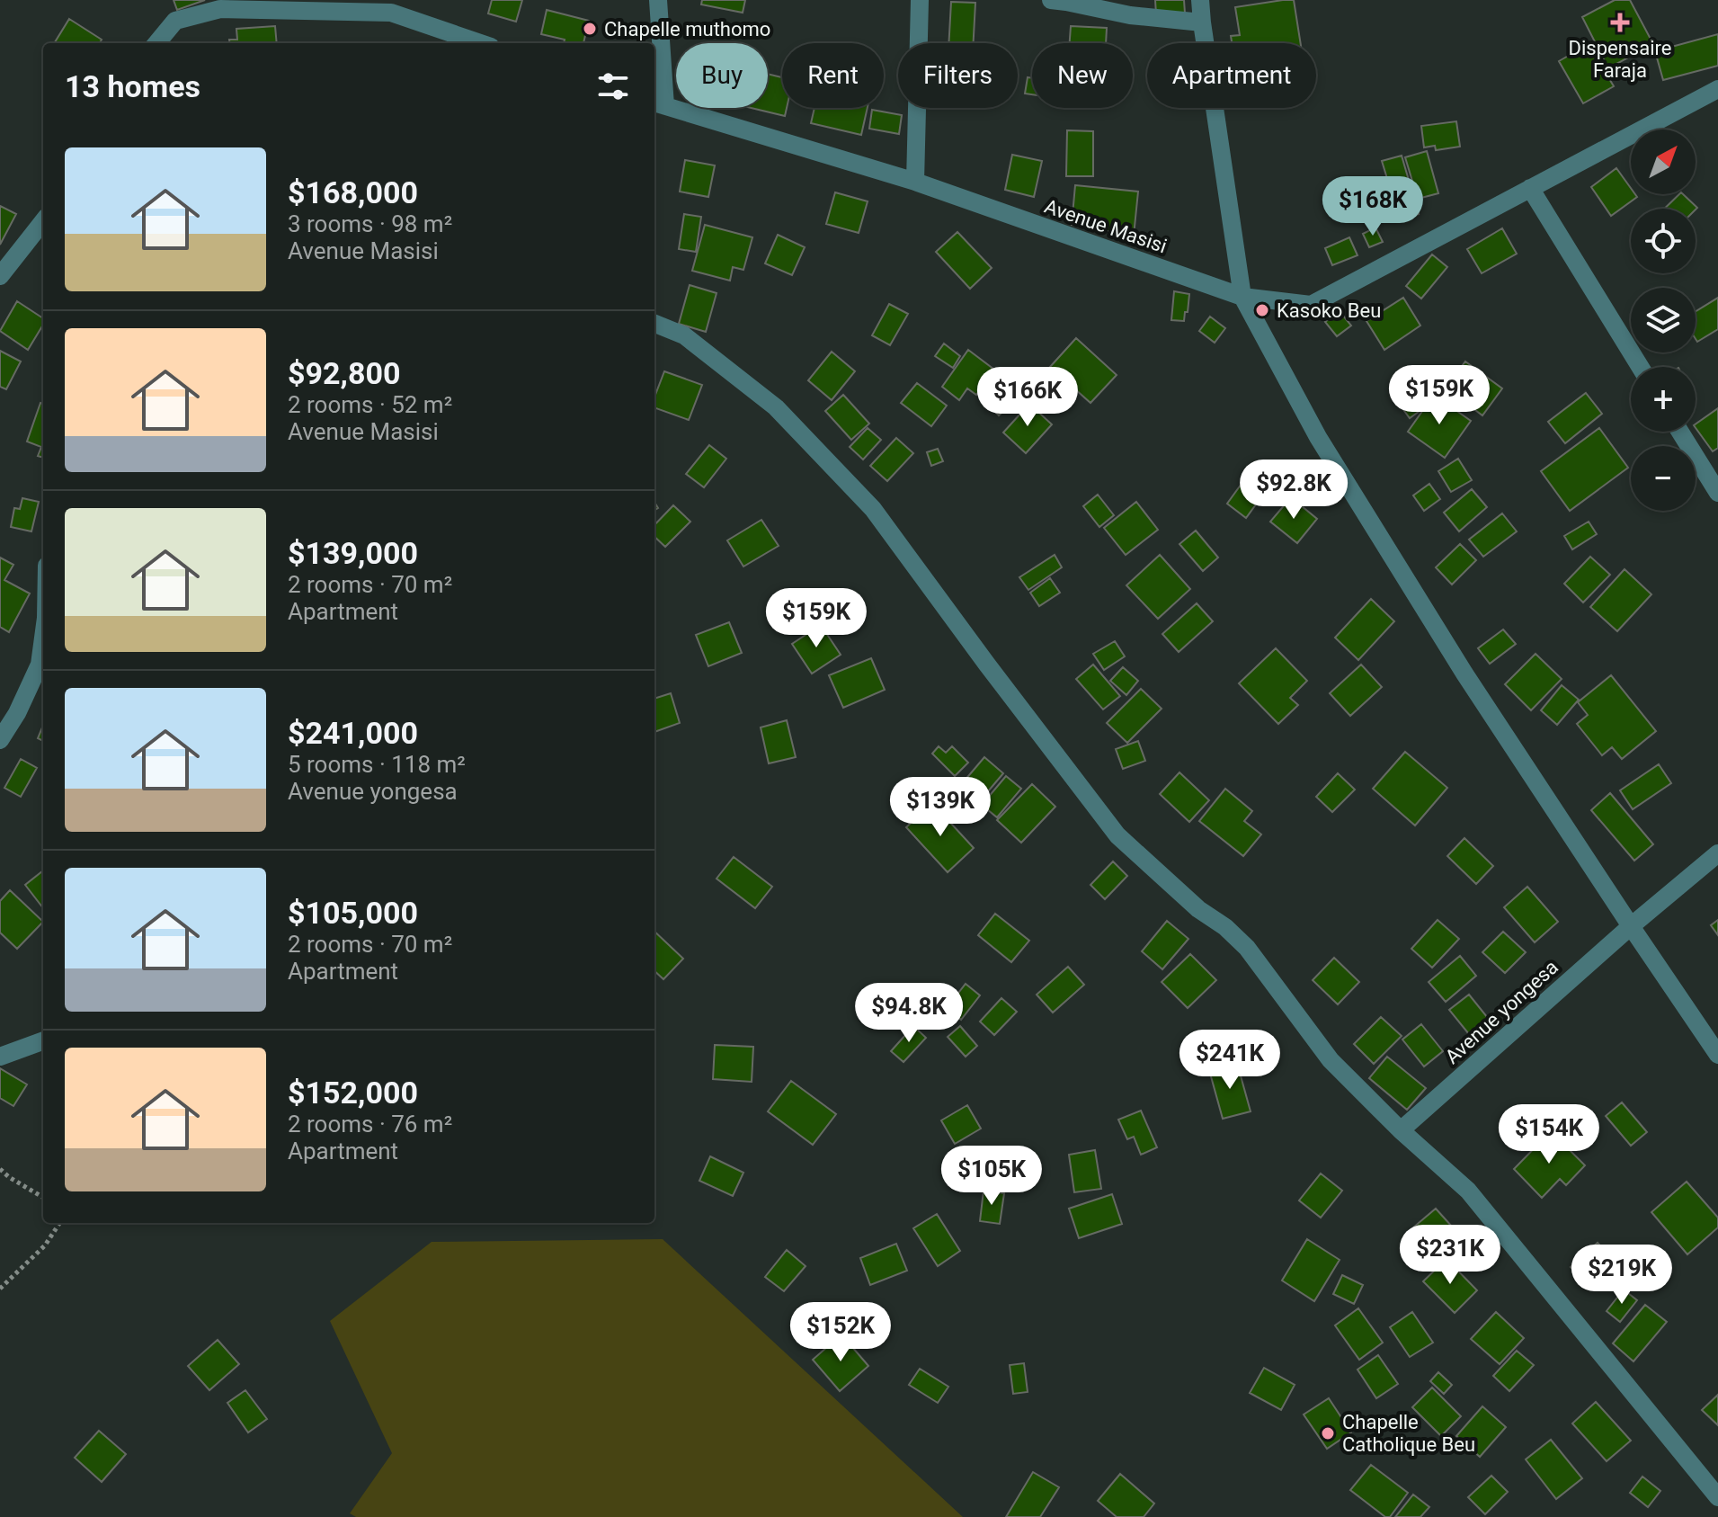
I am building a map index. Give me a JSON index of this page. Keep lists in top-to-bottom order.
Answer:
{
  "streets": {
    "street": ["Avenue Masisi", "Avenue yongesa"]
  },
  "places": {
    "health": ["Dispensaire Faraja"],
    "other": ["Chapelle muthomo", "Kasoko Beu", "Chapelle Catholique Beu"]
  },
  "north": "top right",
  "page": {
    "chip": [
      "Buy",
      "Rent",
      "Filters",
      "New",
      "Apartment"
    ],
    "heading": "13 homes",
    "map_buttons": ["+", "−"],
    "list": [
      {
        "name": "$168,000",
        "note": "3 rooms · 98 m² · Avenue Masisi"
      },
      {
        "name": "$92,800",
        "note": "2 rooms · 52 m² · Avenue Masisi"
      },
      {
        "name": "$139,000",
        "note": "2 rooms · 70 m² · Apartment"
      },
      {
        "name": "$241,000",
        "note": "5 rooms · 118 m² · Avenue yongesa"
      },
      {
        "name": "$105,000",
        "note": "2 rooms · 70 m² · Apartment"
      },
      {
        "name": "$152,000",
        "note": "2 rooms · 76 m² · Apartment"
      }
    ],
    "price": [
      "$168K",
      "$159K",
      "$166K",
      "$92.8K",
      "$159K",
      "$139K",
      "$94.8K",
      "$241K",
      "$154K",
      "$105K",
      "$231K",
      "$219K",
      "$152K"
    ]
  }
}
